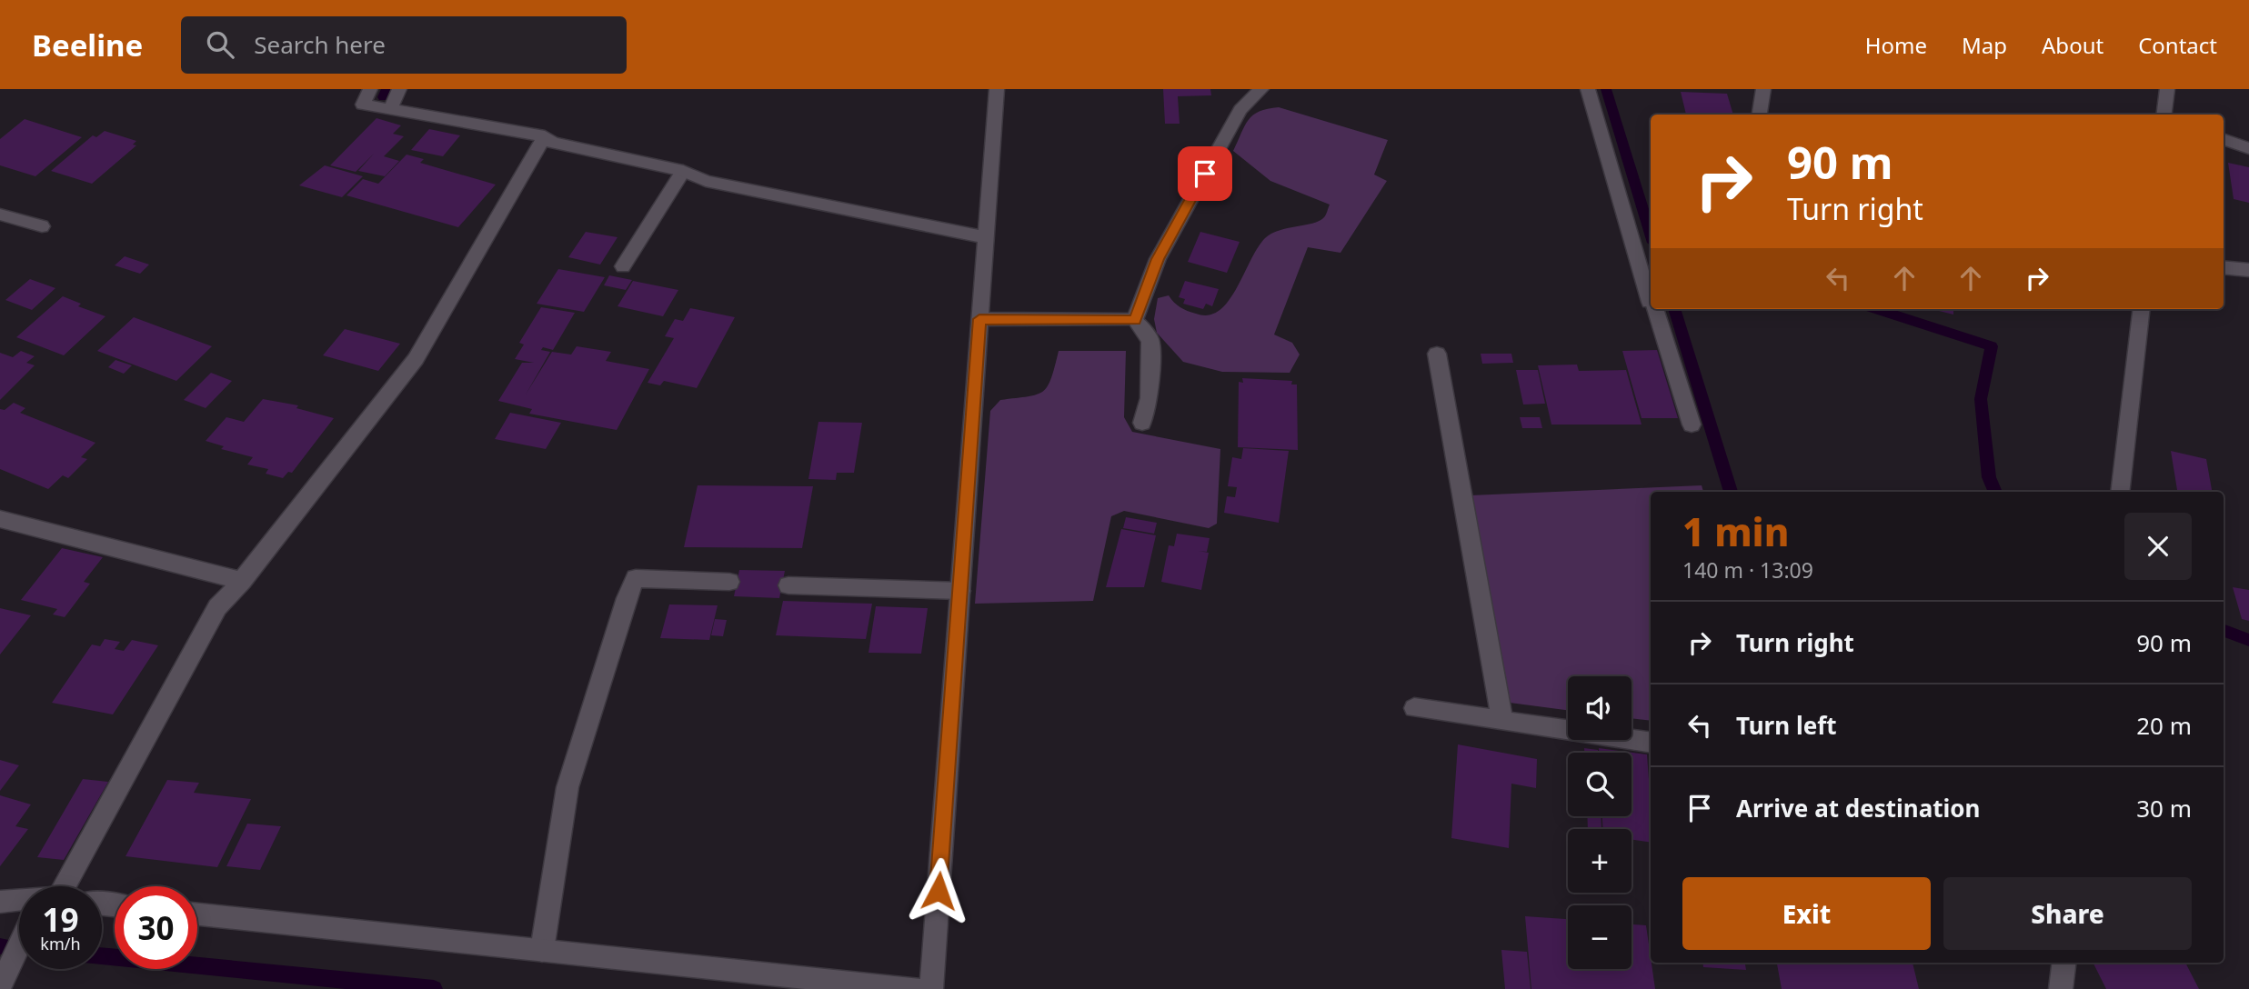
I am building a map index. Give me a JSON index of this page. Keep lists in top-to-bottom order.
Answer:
{
  "page": {
    "header": "Beeline",
    "search": "Search here",
    "nav": [
      "Home",
      "Map",
      "About",
      "Contact"
    ],
    "turn": ["90 m", "Turn right"],
    "heading": ["1 min", "140 m · 13:09"],
    "list": [
      {
        "name": "Turn right",
        "value": "90 m"
      },
      {
        "name": "Turn left",
        "value": "20 m"
      },
      {
        "name": "Arrive at destination",
        "value": "30 m"
      }
    ],
    "map_buttons": ["+", "−"],
    "buttons": ["Exit", "Share"],
    "speed": "19 km/h",
    "limit": "30"
  }
}
